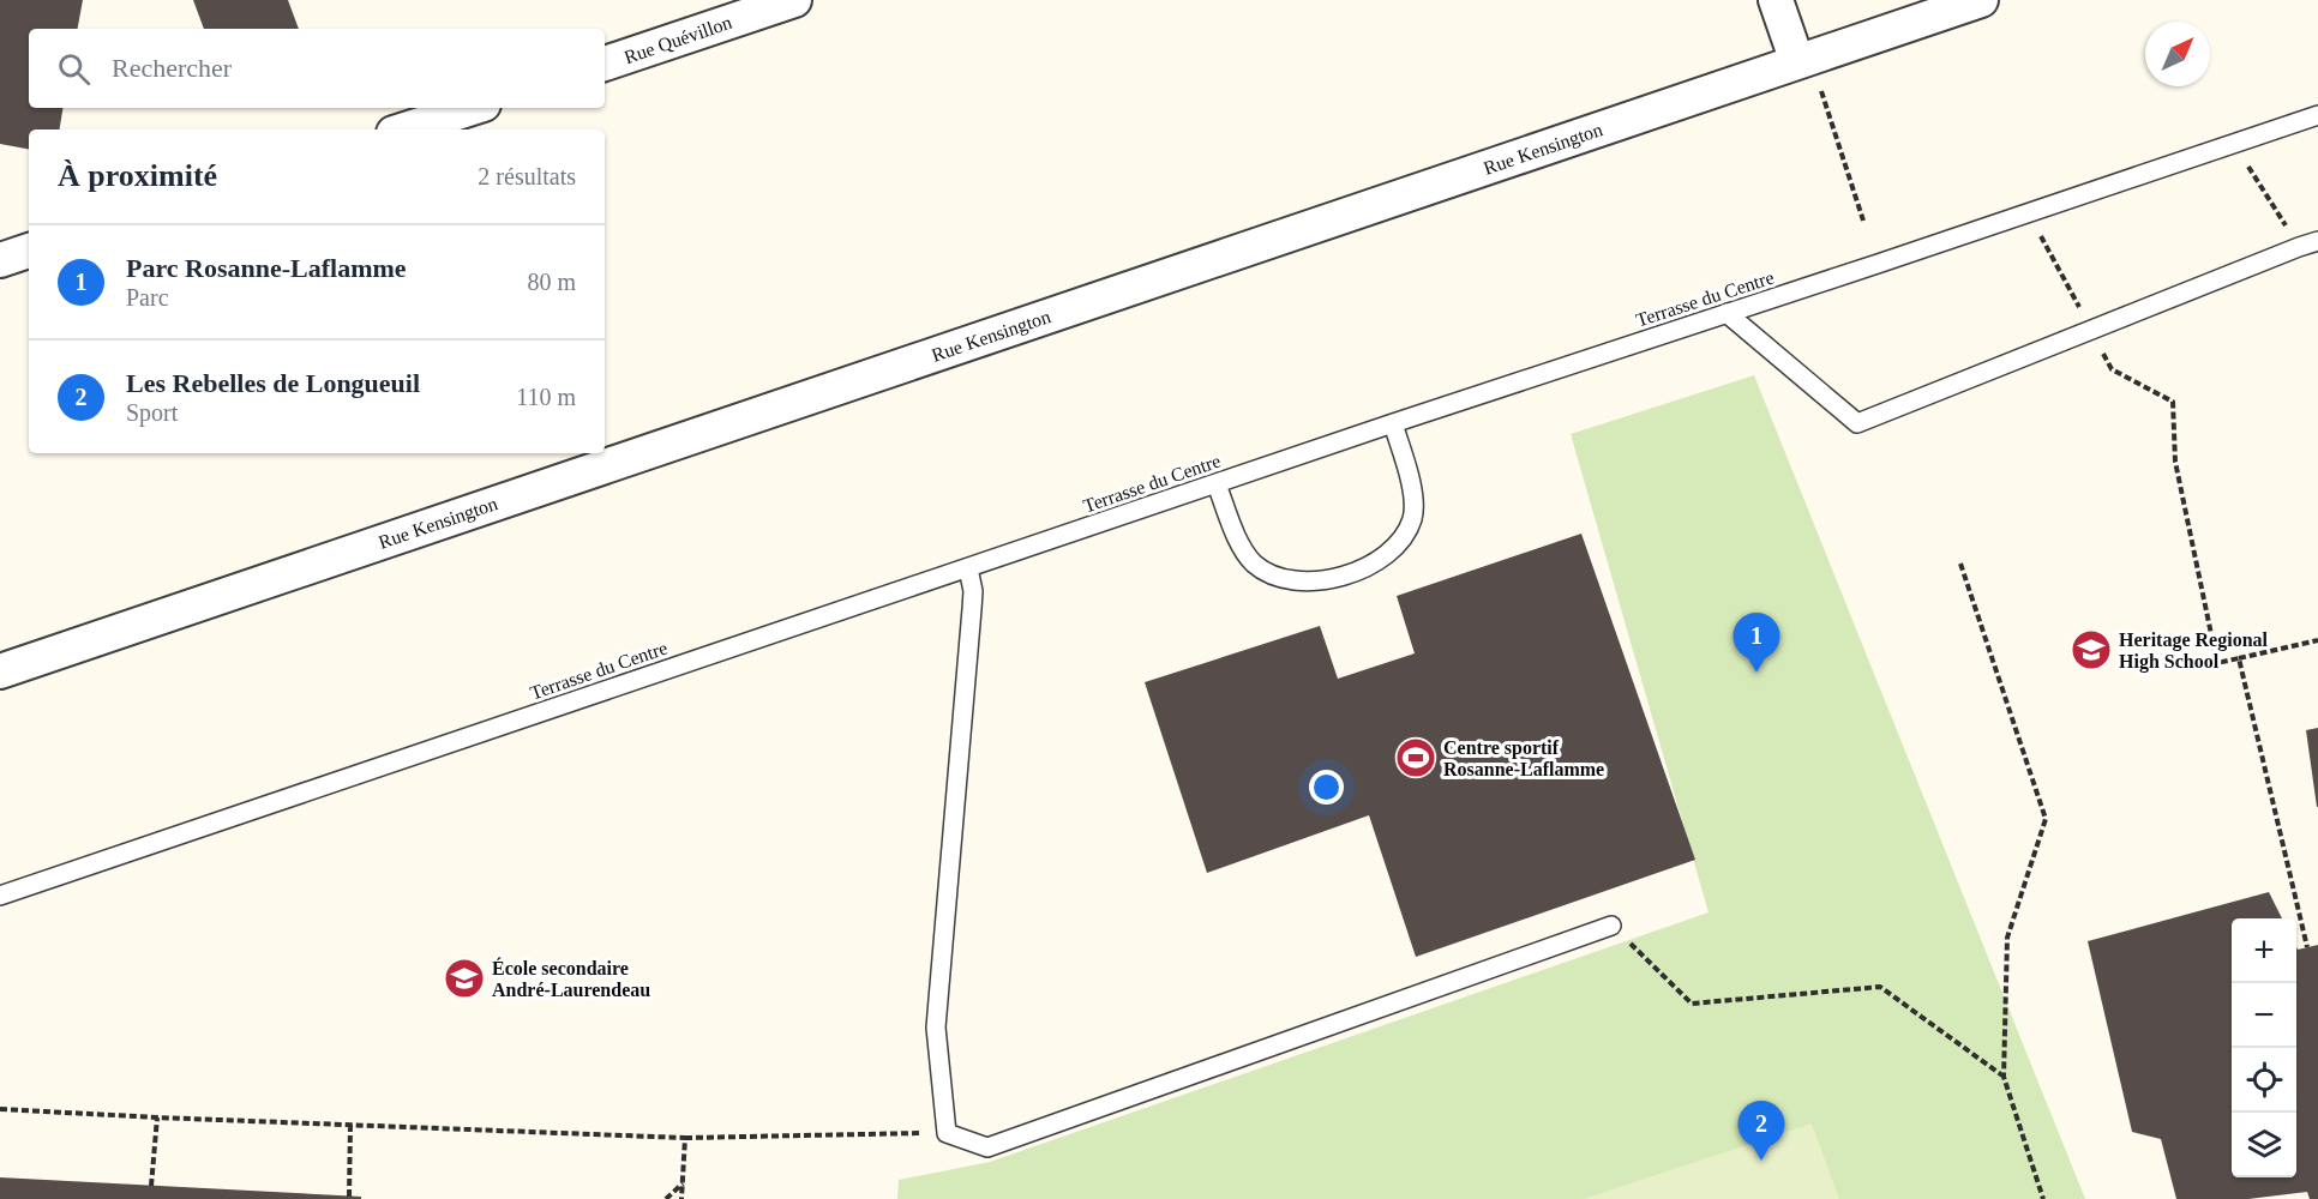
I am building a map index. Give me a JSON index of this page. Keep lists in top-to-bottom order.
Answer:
{
  "streets": {
    "street": ["Rue Quévillon", "Rue Kensington"],
    "lane": ["Terrasse du Centre"]
  },
  "places": {
    "school or university": ["Heritage Regional High School", "École secondaire André-Laurendeau"],
    "sports": ["Centre sportif Rosanne-Laflamme"]
  },
  "north": "top right",
  "page": {
    "search": "Rechercher",
    "heading": ["À proximité", "2 résultats"],
    "list": [
      {
        "mark": "1",
        "name": "Parc Rosanne-Laflamme",
        "note": "Parc",
        "value": "80 m"
      },
      {
        "mark": "2",
        "name": "Les Rebelles de Longueuil",
        "note": "Sport",
        "value": "110 m"
      }
    ],
    "pins": ["1", "2"],
    "map_buttons": ["+", "−"]
  }
}
